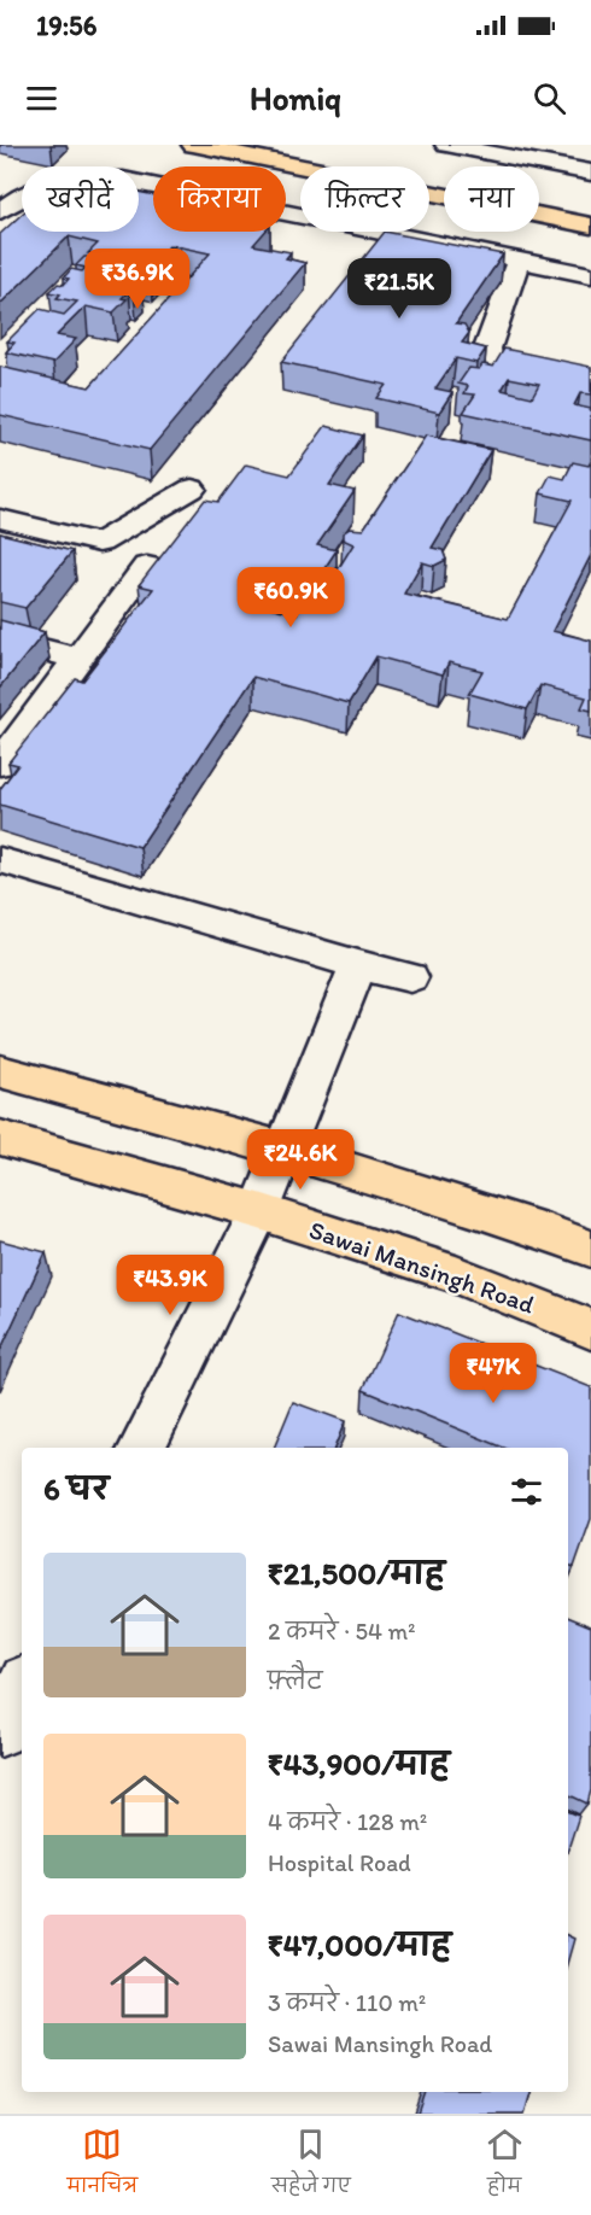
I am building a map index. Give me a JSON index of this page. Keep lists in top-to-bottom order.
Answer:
{
  "streets": {
    "main road": ["Sawai Mansingh Road"]
  },
  "page": {
    "status": "19:56",
    "header": "Homiq",
    "chip": [
      "खरीदें",
      "किराया",
      "फ़िल्टर",
      "नया"
    ],
    "price": [
      "₹36.9K",
      "₹21.5K",
      "₹60.9K",
      "₹24.6K",
      "₹43.9K",
      "₹47K"
    ],
    "heading": "6 घर",
    "list": [
      {
        "name": "₹21,500/माह",
        "note": "2 कमरे · 54 m² · फ़्लैट"
      },
      {
        "name": "₹43,900/माह",
        "note": "4 कमरे · 128 m² · Hospital Road"
      },
      {
        "name": "₹47,000/माह",
        "note": "3 कमरे · 110 m² · Sawai Mansingh Road"
      }
    ],
    "tabs": ["मानचित्र", "सहेजे गए", "होम"]
  }
}
